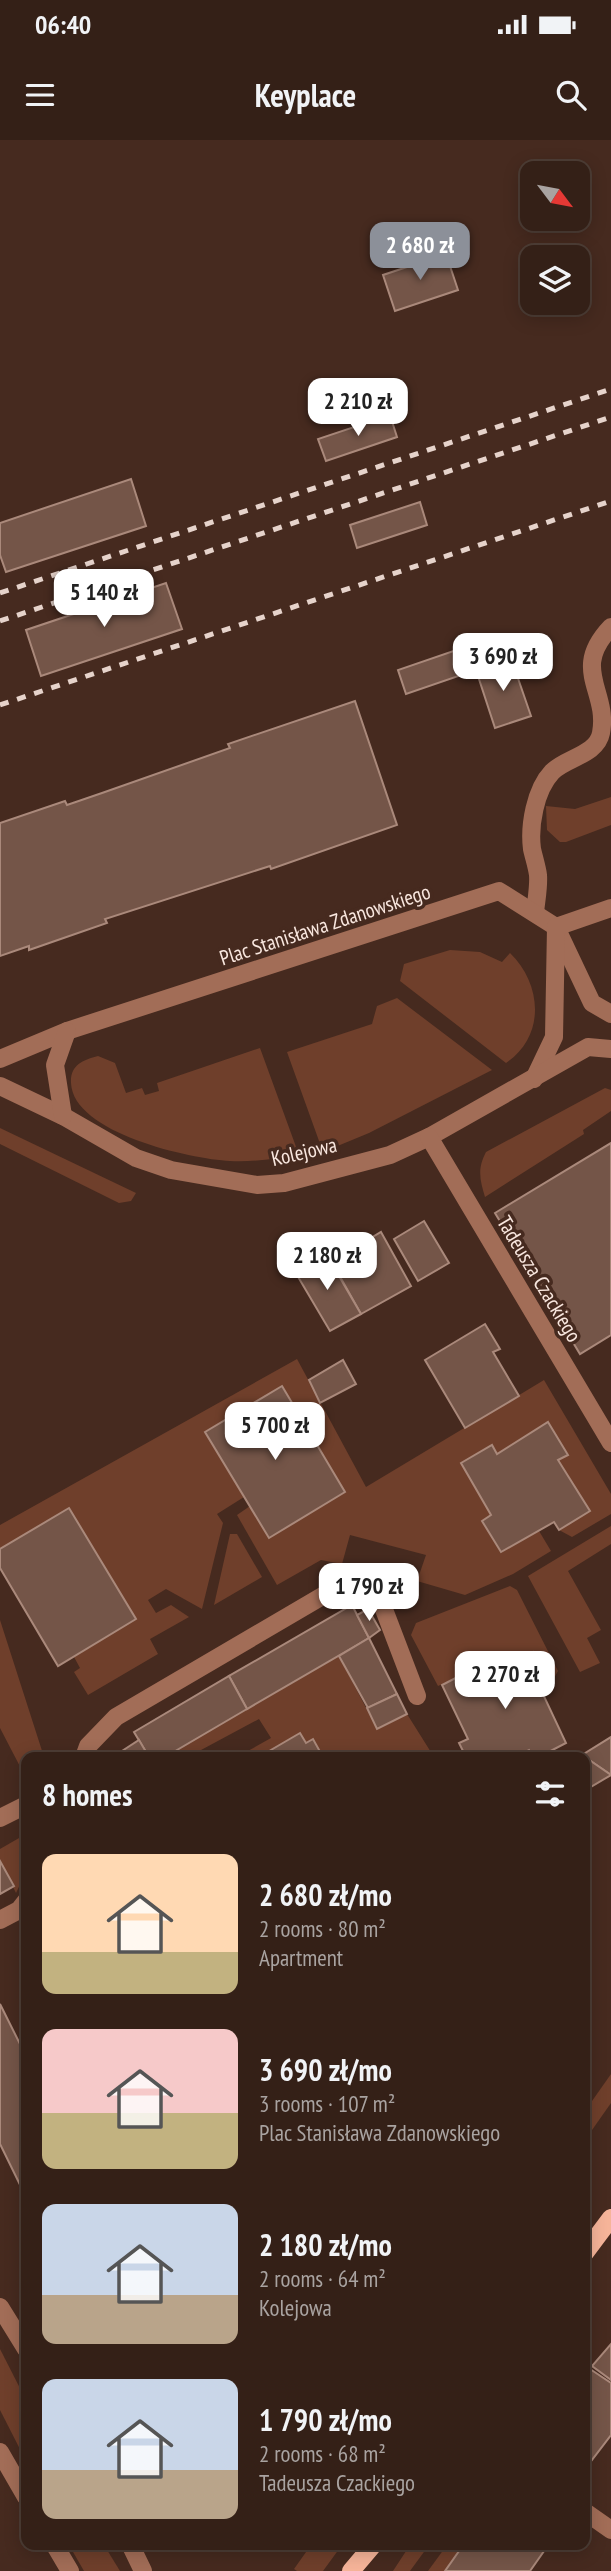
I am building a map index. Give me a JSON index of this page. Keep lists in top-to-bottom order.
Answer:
{
  "streets": {
    "street": ["Plac Stanisława Zdanowskiego", "Kolejowa", "Tadeusza Czackiego"]
  },
  "crossings": [
    ["Kolejowa", "Tadeusza Czackiego"]
  ],
  "north": "bottom right",
  "page": {
    "status": "06:40",
    "header": "Keyplace",
    "price": [
      "2 680 zł",
      "2 210 zł",
      "5 140 zł",
      "3 690 zł",
      "2 180 zł",
      "5 700 zł",
      "1 790 zł",
      "2 270 zł"
    ],
    "heading": "8 homes",
    "list": [
      {
        "name": "2 680 zł/mo",
        "note": "2 rooms · 80 m² · Apartment"
      },
      {
        "name": "3 690 zł/mo",
        "note": "3 rooms · 107 m² · Plac Stanisława Zdanowskiego"
      },
      {
        "name": "2 180 zł/mo",
        "note": "2 rooms · 64 m² · Kolejowa"
      },
      {
        "name": "1 790 zł/mo",
        "note": "2 rooms · 68 m² · Tadeusza Czackiego"
      }
    ]
  }
}
